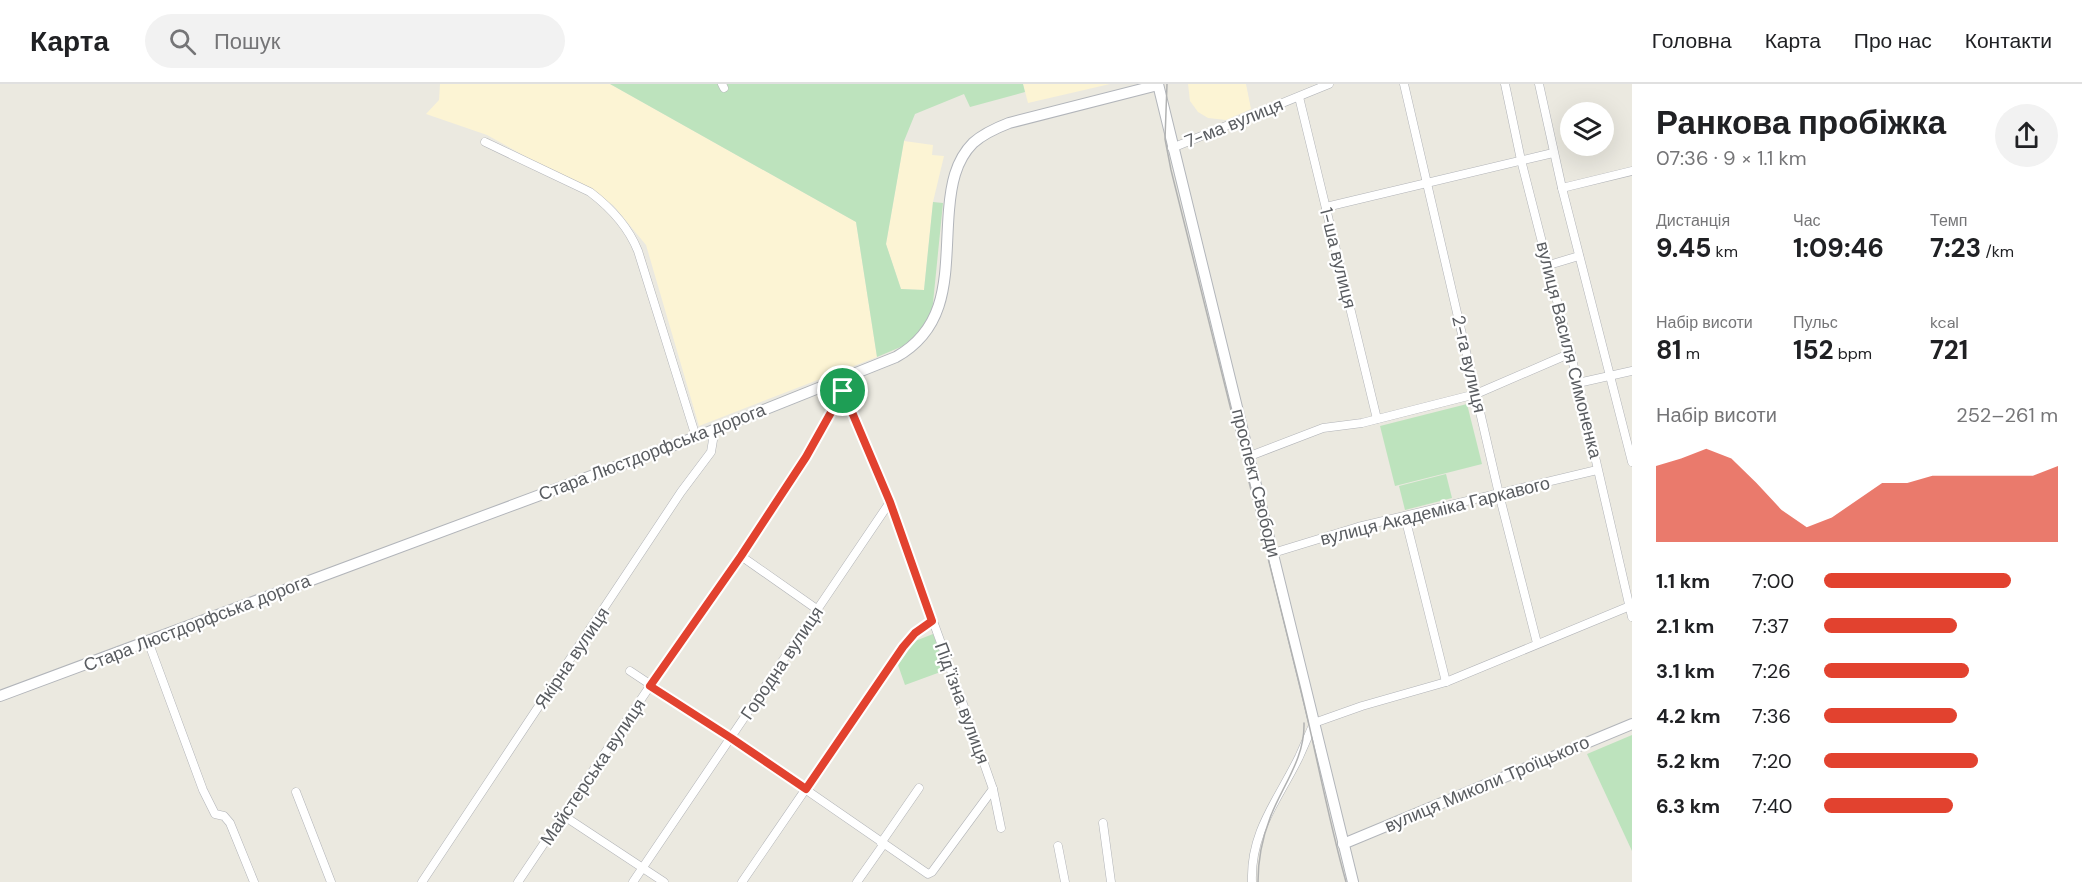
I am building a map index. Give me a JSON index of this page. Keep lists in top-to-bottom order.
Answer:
{
  "streets": {
    "main road": ["Стара Люстдорфська дорога", "проспект Свободи", "вулиця Миколи Троїцького"],
    "street": [
      "7-ма вулиця",
      "1-ша вулиця",
      "вулиця Василя Симоненка",
      "2-га вулиця",
      "вулиця Академіка Гаркавого",
      "Якірна вулиця",
      "Городна вулиця",
      "Підʼїзна вулиця",
      "Майстерська вулиця"
    ]
  },
  "crossings": [
    ["7-ма вулиця", "1-ша вулиця"],
    ["7-ма вулиця", "проспект Свободи"],
    ["вулиця Василя Симоненка", "вулиця Академіка Гаркавого"],
    ["2-га вулиця", "вулиця Академіка Гаркавого"],
    ["Стара Люстдорфська дорога", "проспект Свободи"],
    ["Стара Люстдорфська дорога", "Якірна вулиця"],
    ["Стара Люстдорфська дорога", "Підʼїзна вулиця"],
    ["проспект Свободи", "вулиця Академіка Гаркавого"],
    ["проспект Свободи", "вулиця Миколи Троїцького"],
    ["Городна вулиця", "Підʼїзна вулиця"],
    ["Підʼїзна вулиця", "Майстерська вулиця"]
  ],
  "page": {
    "header": "Карта",
    "search": "Пошук",
    "nav": [
      "Головна",
      "Карта",
      "Про нас",
      "Контакти"
    ],
    "heading": ["Ранкова пробіжка", "07:36 · 9 × 1.1 km"],
    "stats": [
      ["Дистанція", "9.45 km"],
      ["Час", "1:09:46"],
      ["Темп", "7:23 /km"],
      ["Набір висоти", "81 m"],
      ["Пульс", "152 bpm"],
      ["kcal", "721"]
    ],
    "chart": ["Набір висоти", "252–261 m"],
    "list": [
      {
        "name": "1.1 km",
        "note": "7:00"
      },
      {
        "name": "2.1 km",
        "note": "7:37"
      },
      {
        "name": "3.1 km",
        "note": "7:26"
      },
      {
        "name": "4.2 km",
        "note": "7:36"
      },
      {
        "name": "5.2 km",
        "note": "7:20"
      },
      {
        "name": "6.3 km",
        "note": "7:40"
      }
    ]
  }
}
